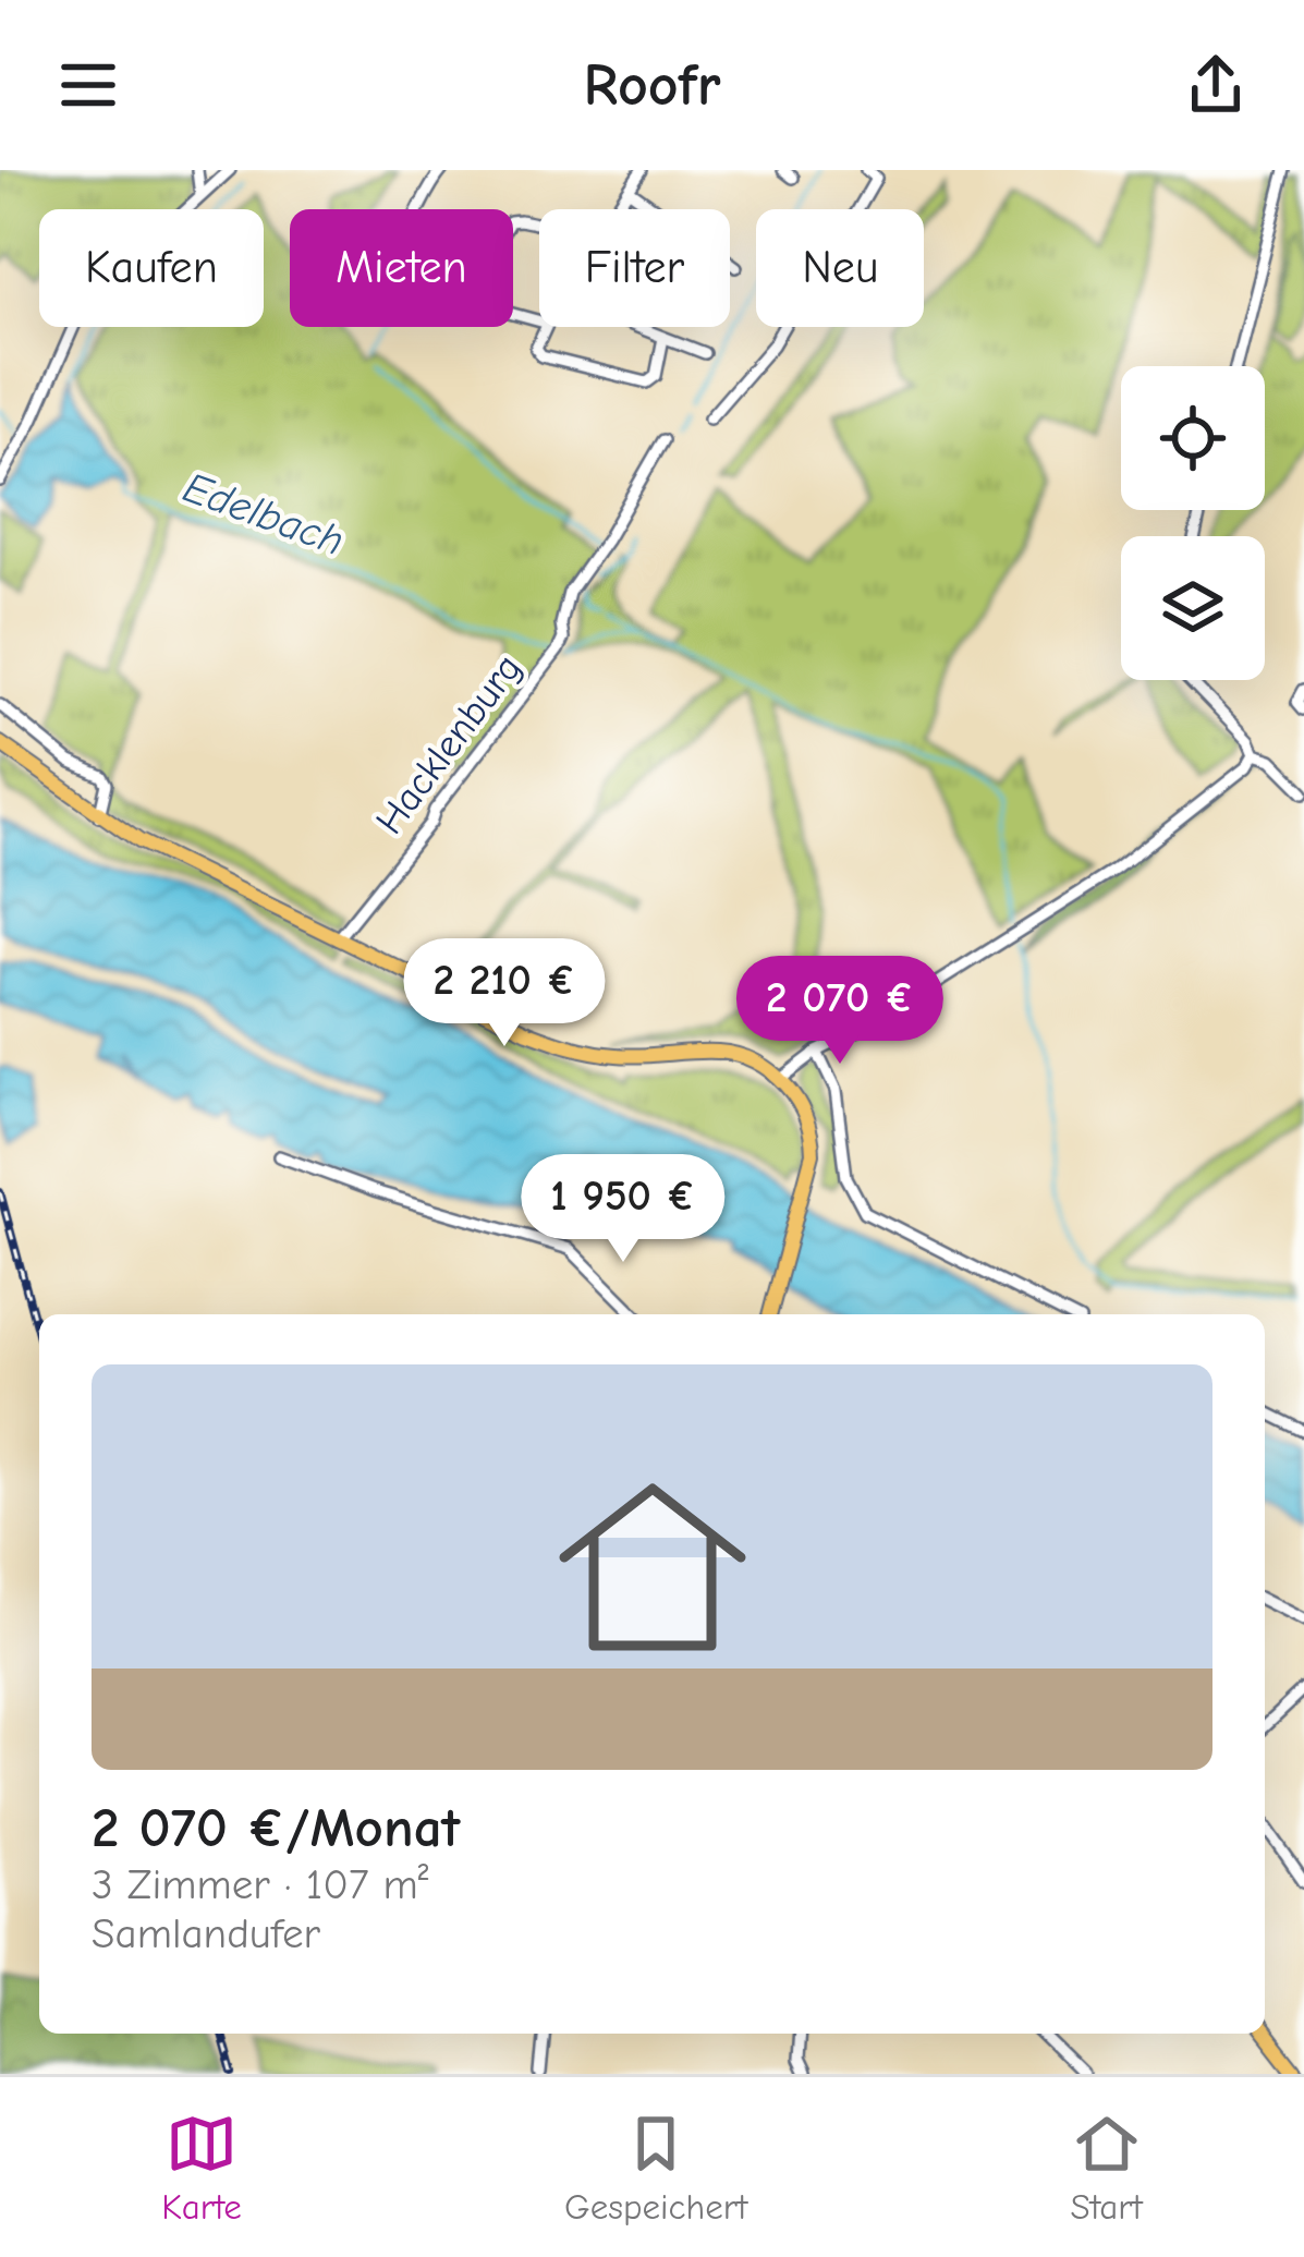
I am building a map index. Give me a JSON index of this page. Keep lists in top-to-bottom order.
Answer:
{
  "streets": {
    "street": ["Hacklenburg"]
  },
  "water": ["Edelbach"],
  "page": {
    "header": "Roofr",
    "chip": [
      "Kaufen",
      "Mieten",
      "Filter",
      "Neu"
    ],
    "price": ["2 210 €", "2 070 €", "1 950 €"],
    "list": [
      {
        "name": "2 070 €/Monat",
        "note": "3 Zimmer · 107 m² · Samlandufer"
      }
    ],
    "tabs": ["Karte", "Gespeichert", "Start"]
  }
}
